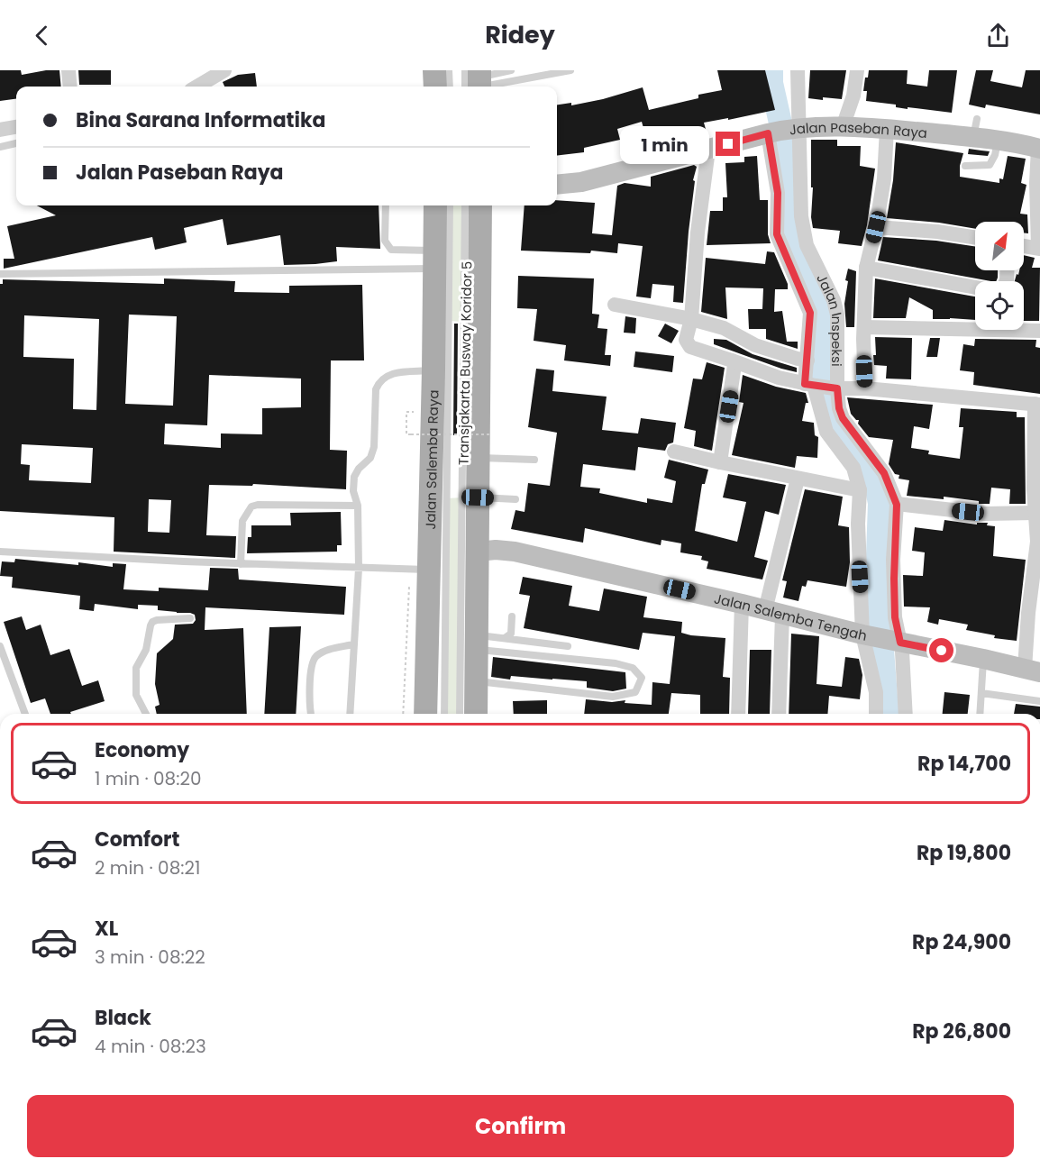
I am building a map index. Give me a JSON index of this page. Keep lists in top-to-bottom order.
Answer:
{
  "streets": {
    "main road": ["Jalan Paseban Raya", "Jalan Salemba Raya", "Jalan Salemba Tengah"],
    "street": ["Jalan Inspeksi"],
    "lane": ["Transjakarta Busway Koridor 5"]
  },
  "crossings": [
    ["Jalan Paseban Raya", "Jalan Inspeksi"],
    ["Jalan Inspeksi", "Jalan Salemba Tengah"]
  ],
  "north": "top right",
  "page": {
    "header": "Ridey",
    "banner": ["Bina Sarana Informatika", "Jalan Paseban Raya"],
    "bubble": "1 min",
    "list": [
      {
        "name": "Economy",
        "note": "1 min · 08:20",
        "value": "Rp 14,700"
      },
      {
        "name": "Comfort",
        "note": "2 min · 08:21",
        "value": "Rp 19,800"
      },
      {
        "name": "XL",
        "note": "3 min · 08:22",
        "value": "Rp 24,900"
      },
      {
        "name": "Black",
        "note": "4 min · 08:23",
        "value": "Rp 26,800"
      }
    ],
    "buttons": "Confirm"
  }
}
